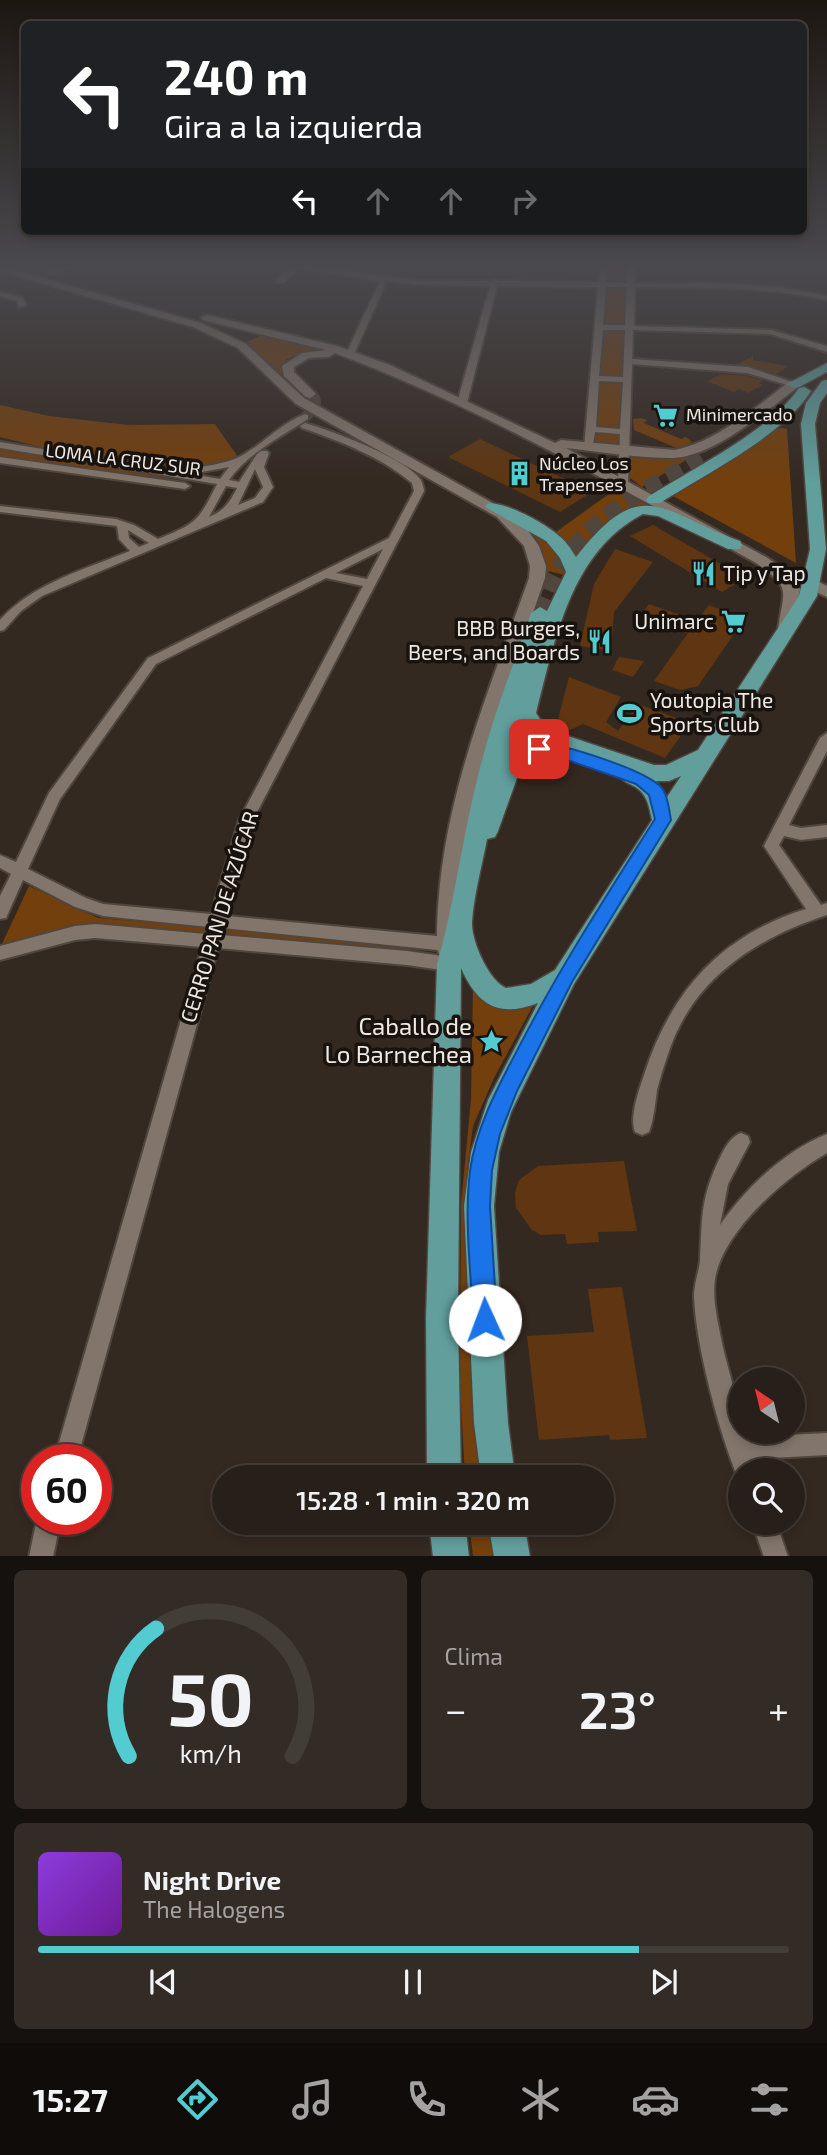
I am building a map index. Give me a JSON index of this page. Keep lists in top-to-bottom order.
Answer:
{
  "streets": {
    "street": ["LOMA LA CRUZ SUR", "CERRO PAN DE AZÚCAR"]
  },
  "places": {
    "supermarket": ["Minimercado", "Unimarc"],
    "building": ["Núcleo Los Trapenses"],
    "restaurant": ["Tip y Tap", "BBB Burgers, Beers, and Boards"],
    "sports": ["Youtopia The Sports Club"],
    "place": ["Caballo de Lo Barnechea"]
  },
  "north": "top left",
  "page": {
    "turn": ["240 m", "Gira a la izquierda"],
    "limit": "60",
    "trip": "15:28 · 1 min · 320 m",
    "tile": "Clima",
    "heat": ["−", "23°", "+"],
    "song": ["Night Drive", "The Halogens"],
    "tabs": "15:27",
    "gauge": ["50", "km/h"]
  }
}
